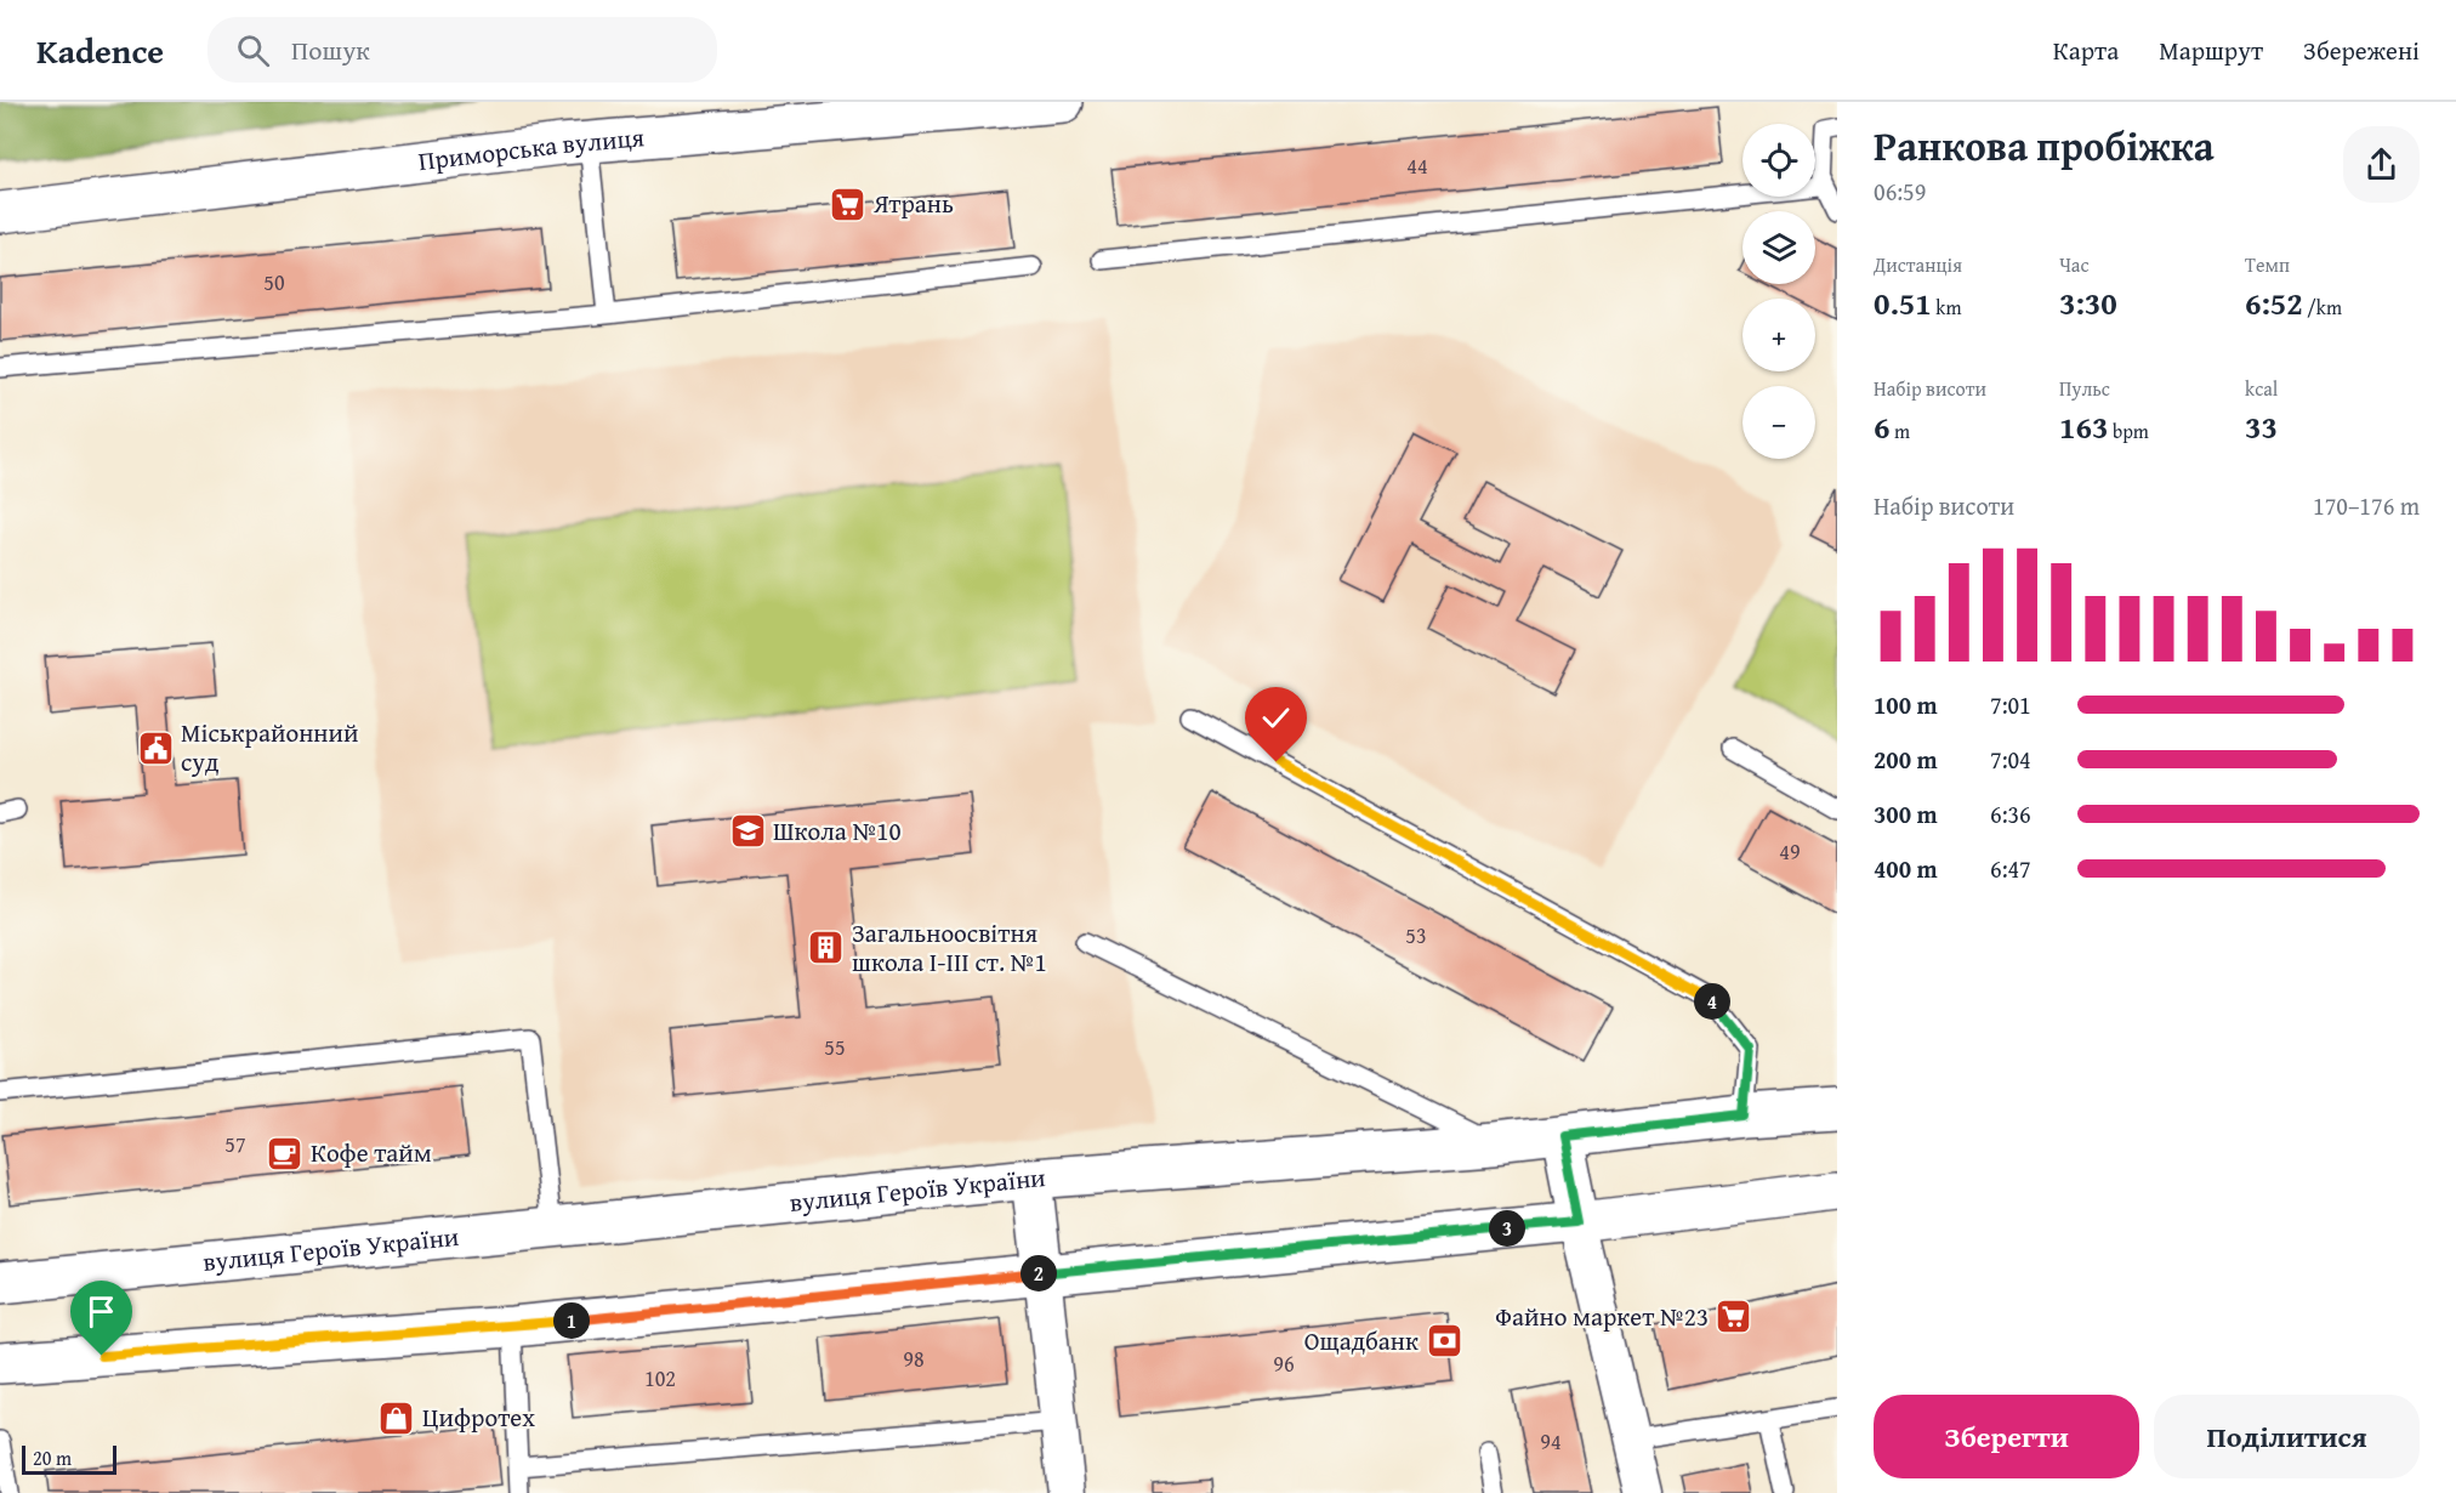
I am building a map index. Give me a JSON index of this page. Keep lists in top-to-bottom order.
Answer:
{
  "streets": {
    "main road": ["Приморська вулиця", "вулиця Героїв України"]
  },
  "places": {
    "supermarket": ["Ятрань", "Файно маркет №23"],
    "public building": ["Міськрайонний суд"],
    "school or university": ["Школа №10"],
    "building": ["Загальноосвітня школа І-ІІІ ст. №1"],
    "cafe": ["Кофе тайм"],
    "bank": ["Ощадбанк"],
    "shop": ["Цифротех"]
  },
  "house_numbers": [
    "44",
    "50",
    "49",
    "53",
    "55",
    "57",
    "98",
    "96",
    "102",
    "94"
  ],
  "scale_bar": "20 m",
  "page": {
    "header": "Kadence",
    "search": "Пошук",
    "nav": ["Карта", "Маршрут", "Збережені"],
    "heading": ["Ранкова пробіжка", "06:59"],
    "map_buttons": ["+", "−"],
    "stats": [
      ["Дистанція", "0.51 km"],
      ["Час", "3:30"],
      ["Темп", "6:52 /km"],
      ["Набір висоти", "6 m"],
      ["Пульс", "163 bpm"],
      ["kcal", "33"]
    ],
    "chart": ["Набір висоти", "170–176 m"],
    "list": [
      {
        "name": "100 m",
        "note": "7:01"
      },
      {
        "name": "200 m",
        "note": "7:04"
      },
      {
        "name": "300 m",
        "note": "6:36"
      },
      {
        "name": "400 m",
        "note": "6:47"
      }
    ],
    "pins": [
      "4",
      "3",
      "2",
      "1"
    ],
    "buttons": ["Зберегти", "Поділитися"],
    "scale": "20 m"
  }
}
